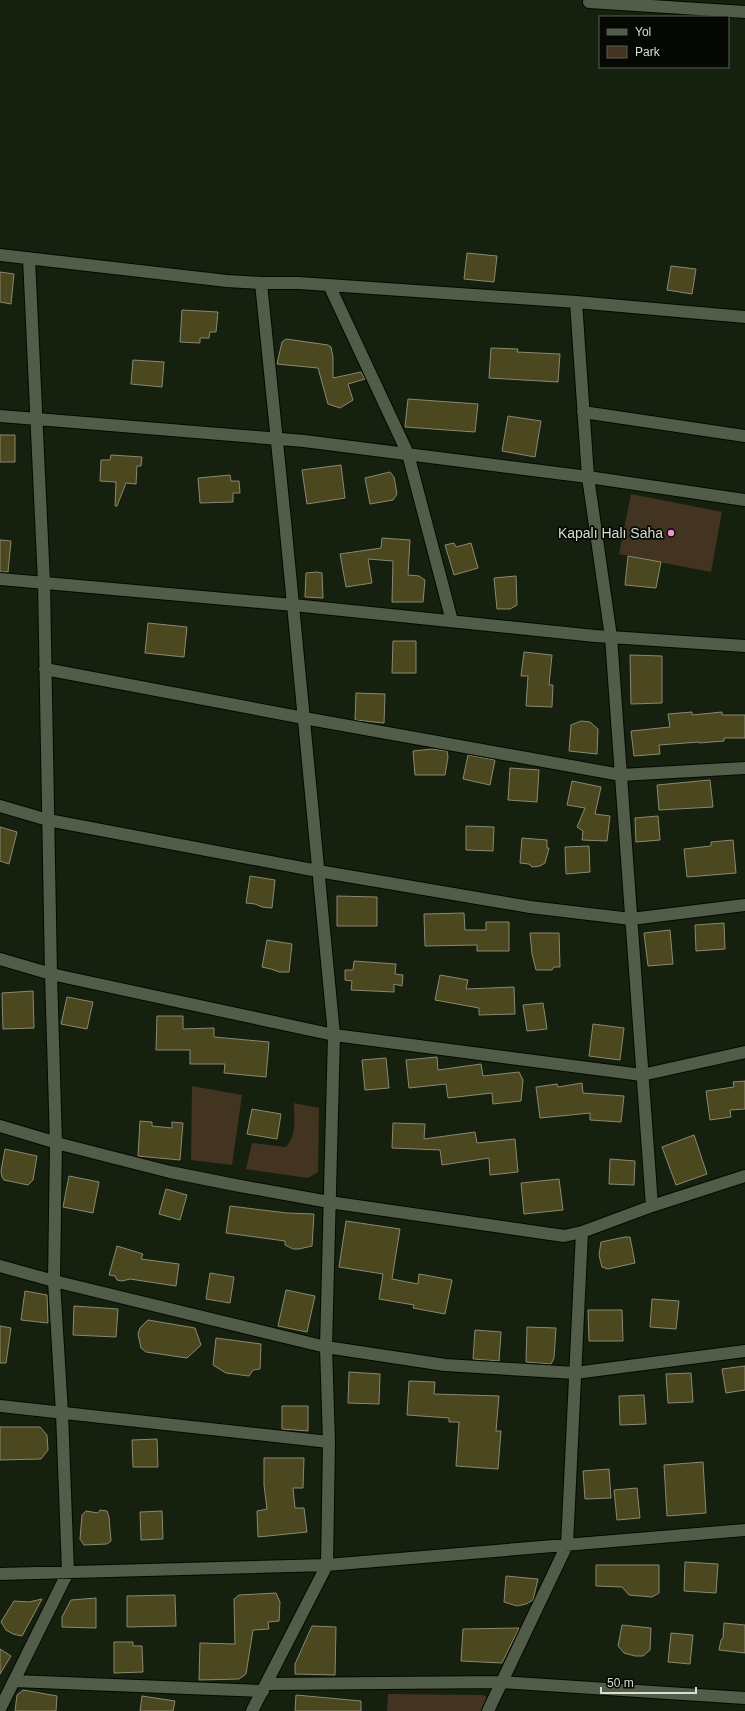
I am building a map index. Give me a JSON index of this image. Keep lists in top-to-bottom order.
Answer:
{
  "places": ["Kapalı Halı Saha"],
  "legend": ["Yol", "Park"],
  "scale_bar": "50 m"
}
